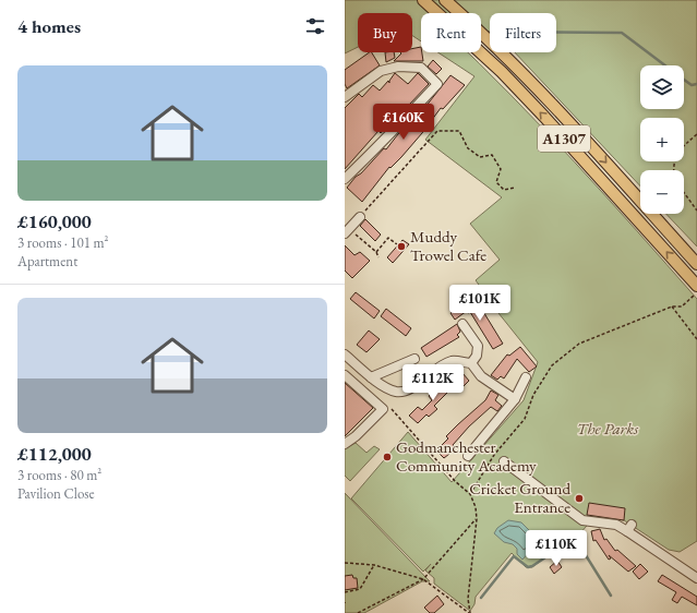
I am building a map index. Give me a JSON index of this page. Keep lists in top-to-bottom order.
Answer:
{
  "streets": {
    "main road": ["A1307"]
  },
  "parks": ["The Parks"],
  "places": ["Muddy Trowel Cafe", "Godmanchester Community Academy", "Cricket Ground Entrance"],
  "page": {
    "heading": "4 homes",
    "chip": ["Buy", "Rent", "Filters"],
    "list": [
      {
        "name": "£160,000",
        "note": "3 rooms · 101 m² · Apartment"
      },
      {
        "name": "£112,000",
        "note": "3 rooms · 80 m² · Pavilion Close"
      }
    ],
    "map_buttons": ["+", "−"],
    "price": [
      "£160K",
      "£101K",
      "£112K",
      "£110K"
    ]
  }
}
